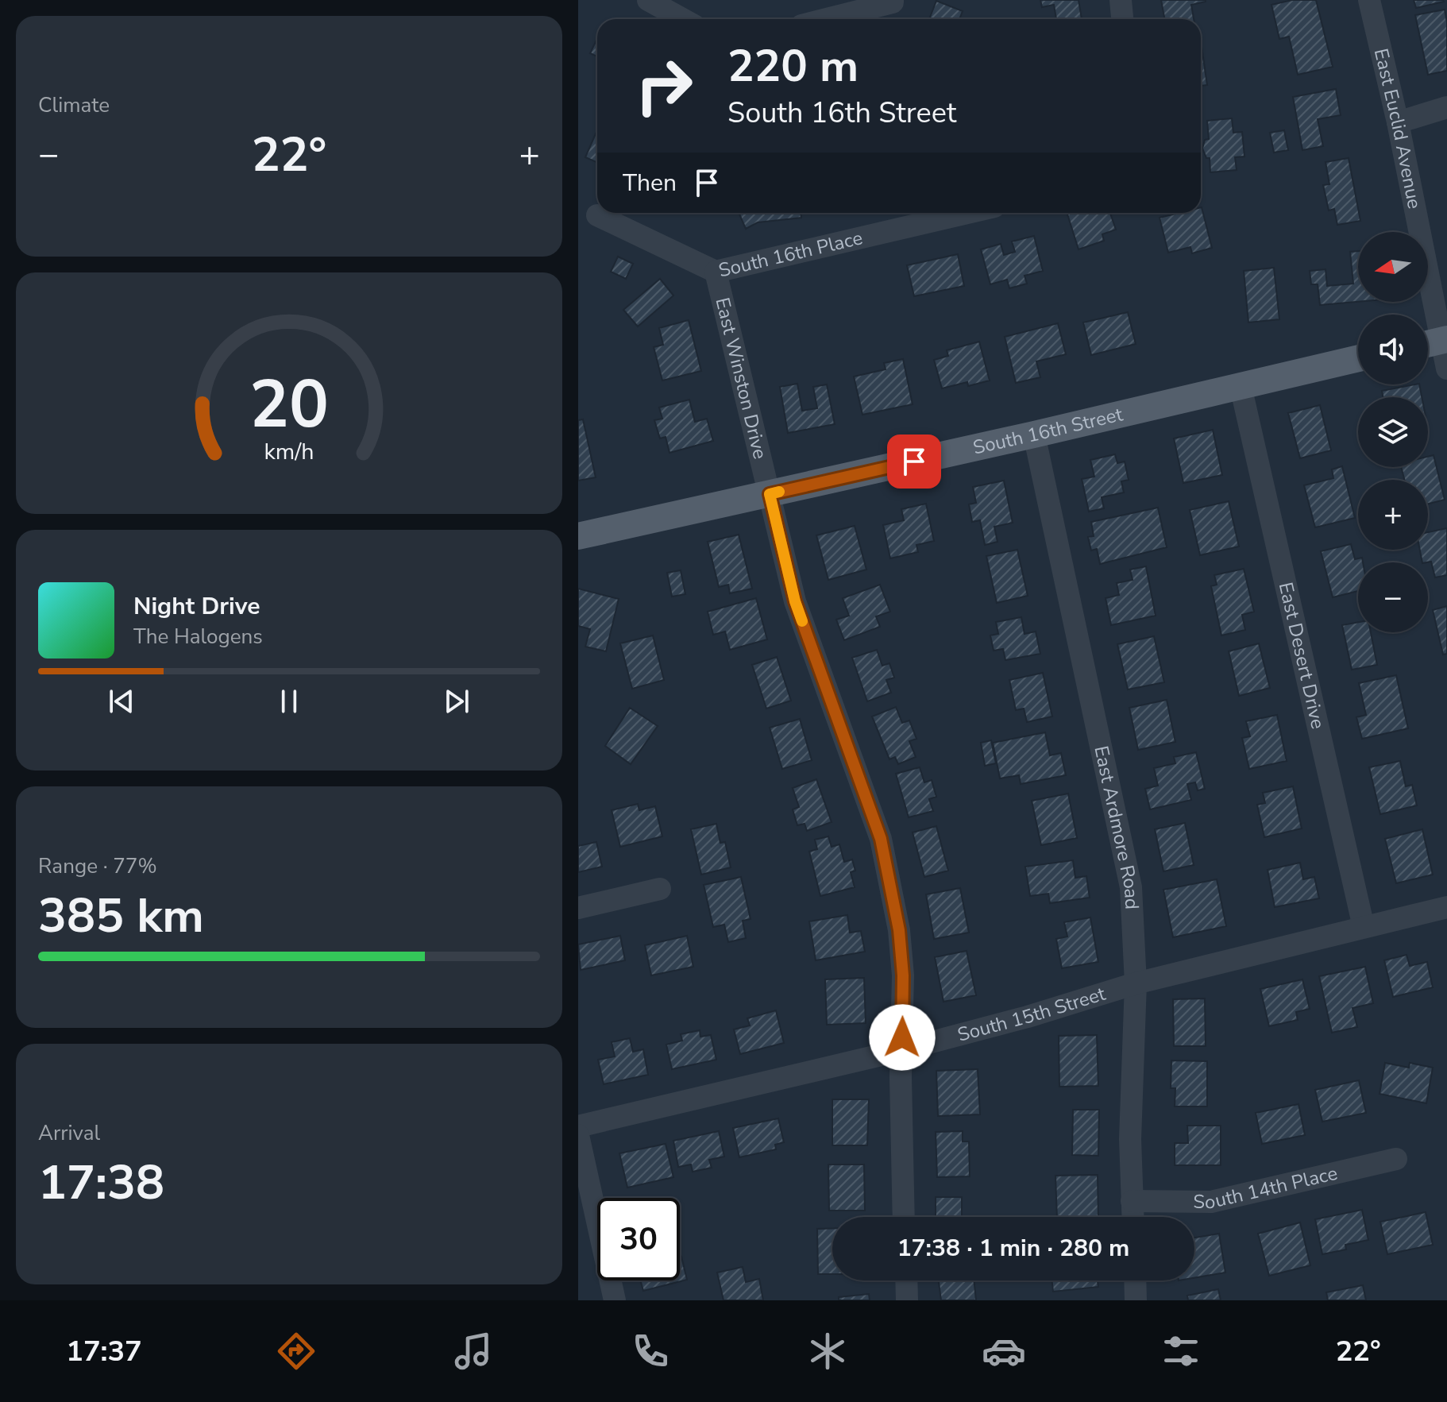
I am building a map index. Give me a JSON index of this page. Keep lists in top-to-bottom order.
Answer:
{
  "streets": {
    "main road": ["South 16th Street"],
    "street": [
      "East Euclid Avenue",
      "South 16th Place",
      "East Winston Drive",
      "East Desert Drive",
      "East Ardmore Road",
      "South 15th Street",
      "South 14th Place"
    ]
  },
  "crossings": [
    ["South 16th Place", "East Winston Drive"],
    ["East Winston Drive", "South 16th Street"],
    ["East Winston Drive", "South 15th Street"],
    ["South 16th Street", "East Desert Drive"],
    ["South 16th Street", "East Ardmore Road"],
    ["East Desert Drive", "South 15th Street"],
    ["East Ardmore Road", "South 15th Street"],
    ["East Ardmore Road", "South 14th Place"]
  ],
  "north": "left",
  "page": {
    "tile": [
      "Climate",
      ["Range · 77%", "385 km"],
      ["Arrival", "17:38"]
    ],
    "turn": ["220 m", "South 16th Street"],
    "heat": ["−", "22°", "+"],
    "then": "Then",
    "map_buttons": ["+", "−"],
    "song": ["Night Drive", "The Halogens"],
    "limit": "30",
    "trip": "17:38 · 1 min · 280 m",
    "tabs": ["17:37", "22°"],
    "gauge": ["20", "km/h"]
  }
}
